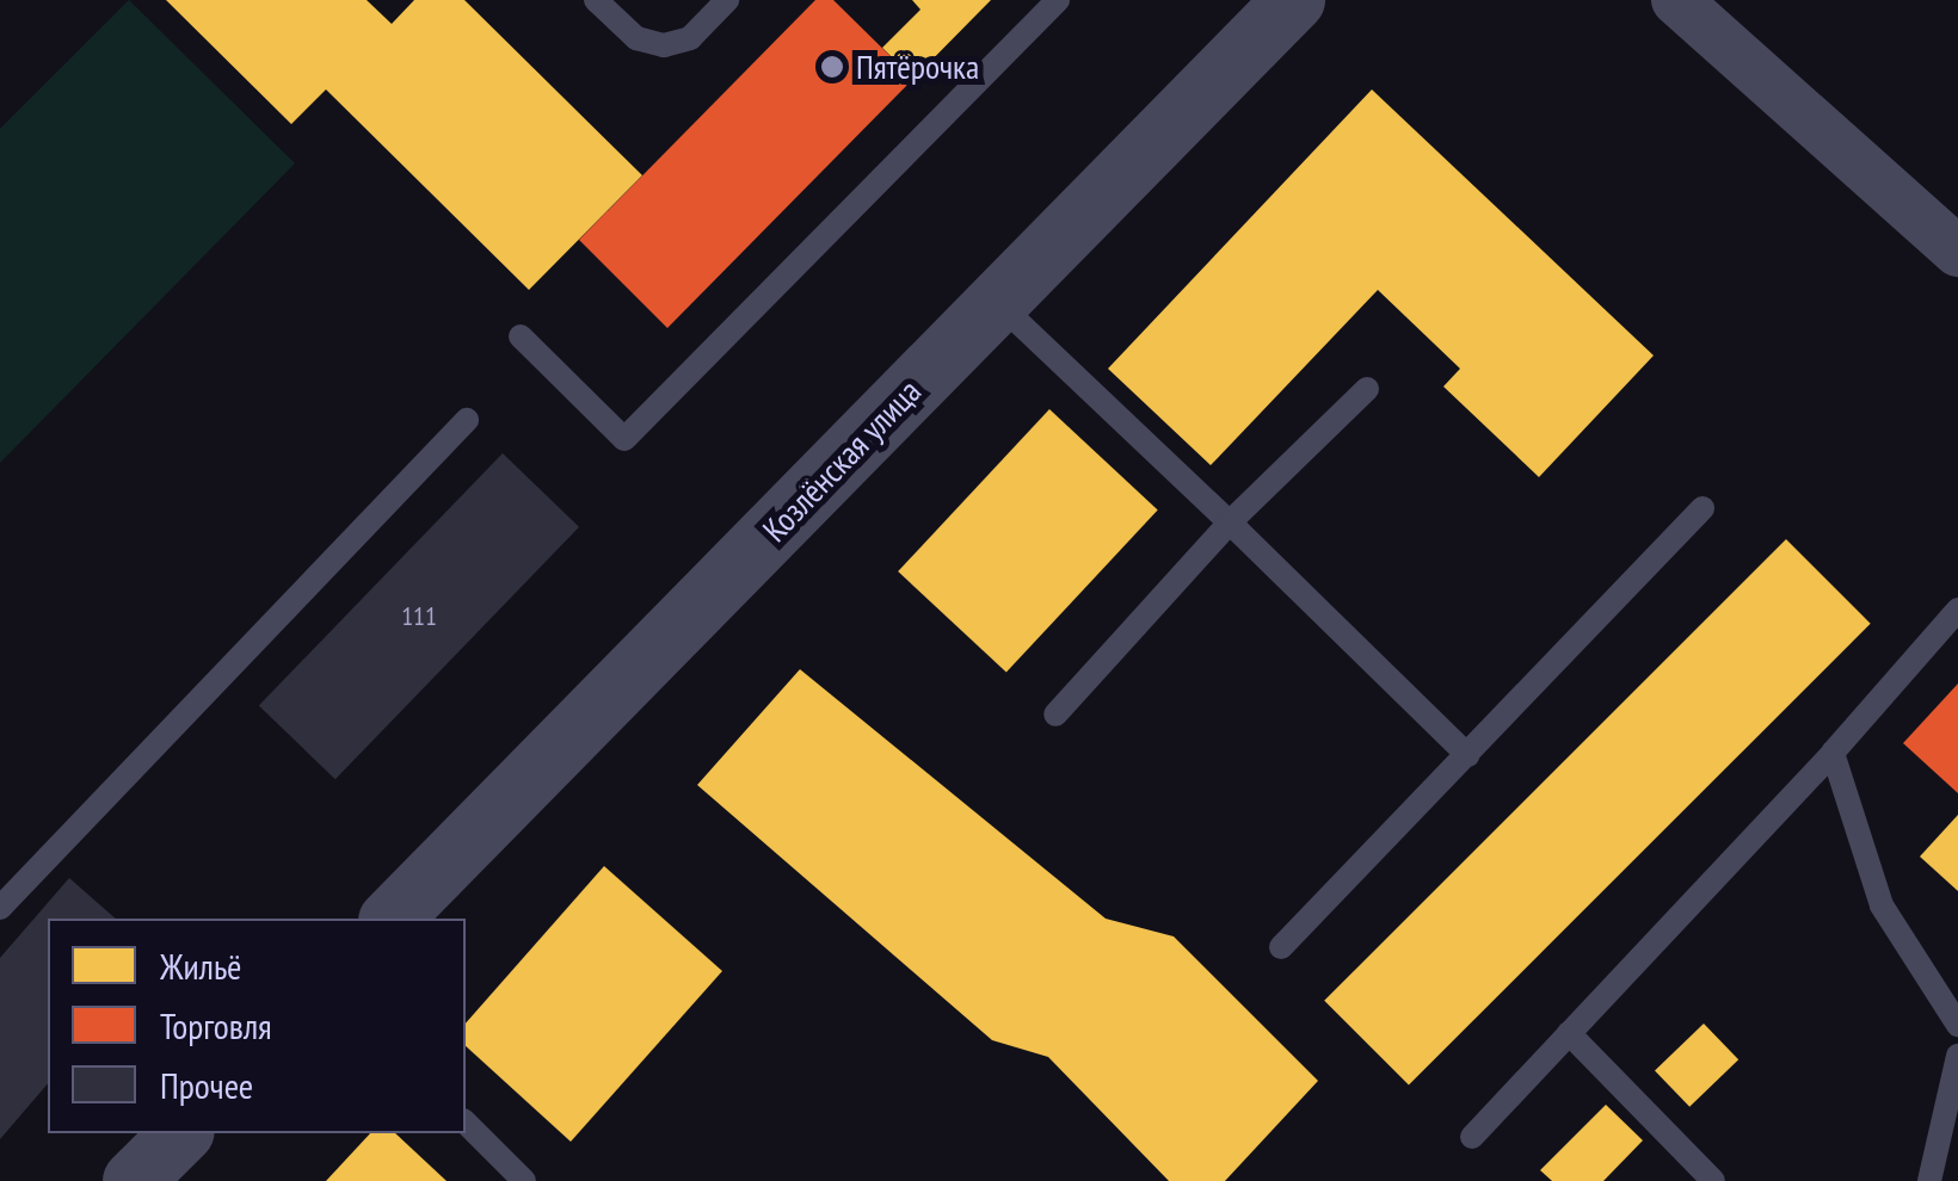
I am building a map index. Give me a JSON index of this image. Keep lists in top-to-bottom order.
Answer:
{
  "streets": {
    "street": ["Козлёнская улица"]
  },
  "places": ["Пятёрочка"],
  "house_numbers": ["111"],
  "legend": ["Жильё", "Торговля", "Прочее"]
}
